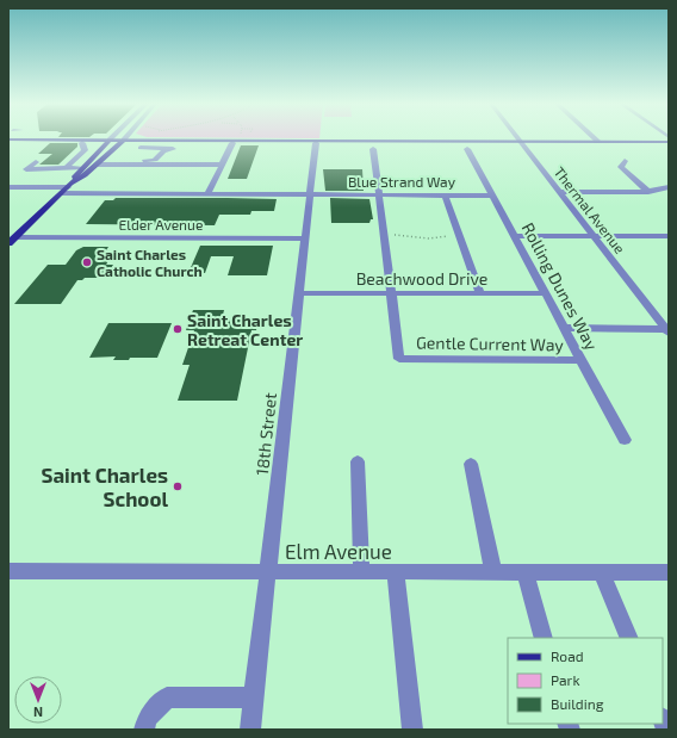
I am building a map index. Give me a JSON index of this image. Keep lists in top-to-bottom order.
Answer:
{
  "streets": {
    "street": [
      "Blue Strand Way",
      "Thermal Avenue",
      "Elder Avenue",
      "Beachwood Drive",
      "Rolling Dunes Way",
      "Gentle Current Way",
      "18th Street",
      "Elm Avenue"
    ]
  },
  "crossings": [
    ["Blue Strand Way", "Rolling Dunes Way"],
    ["Blue Strand Way", "18th Street"],
    ["Elder Avenue", "18th Street"],
    ["Beachwood Drive", "Rolling Dunes Way"],
    ["Beachwood Drive", "Gentle Current Way"],
    ["Beachwood Drive", "18th Street"],
    ["Rolling Dunes Way", "Gentle Current Way"],
    ["18th Street", "Elm Avenue"]
  ],
  "places": ["Saint Charles Catholic Church", "Saint Charles Retreat Center", "Saint Charles School"],
  "legend": ["Road", "Park", "Building"],
  "north": "bottom"
}
